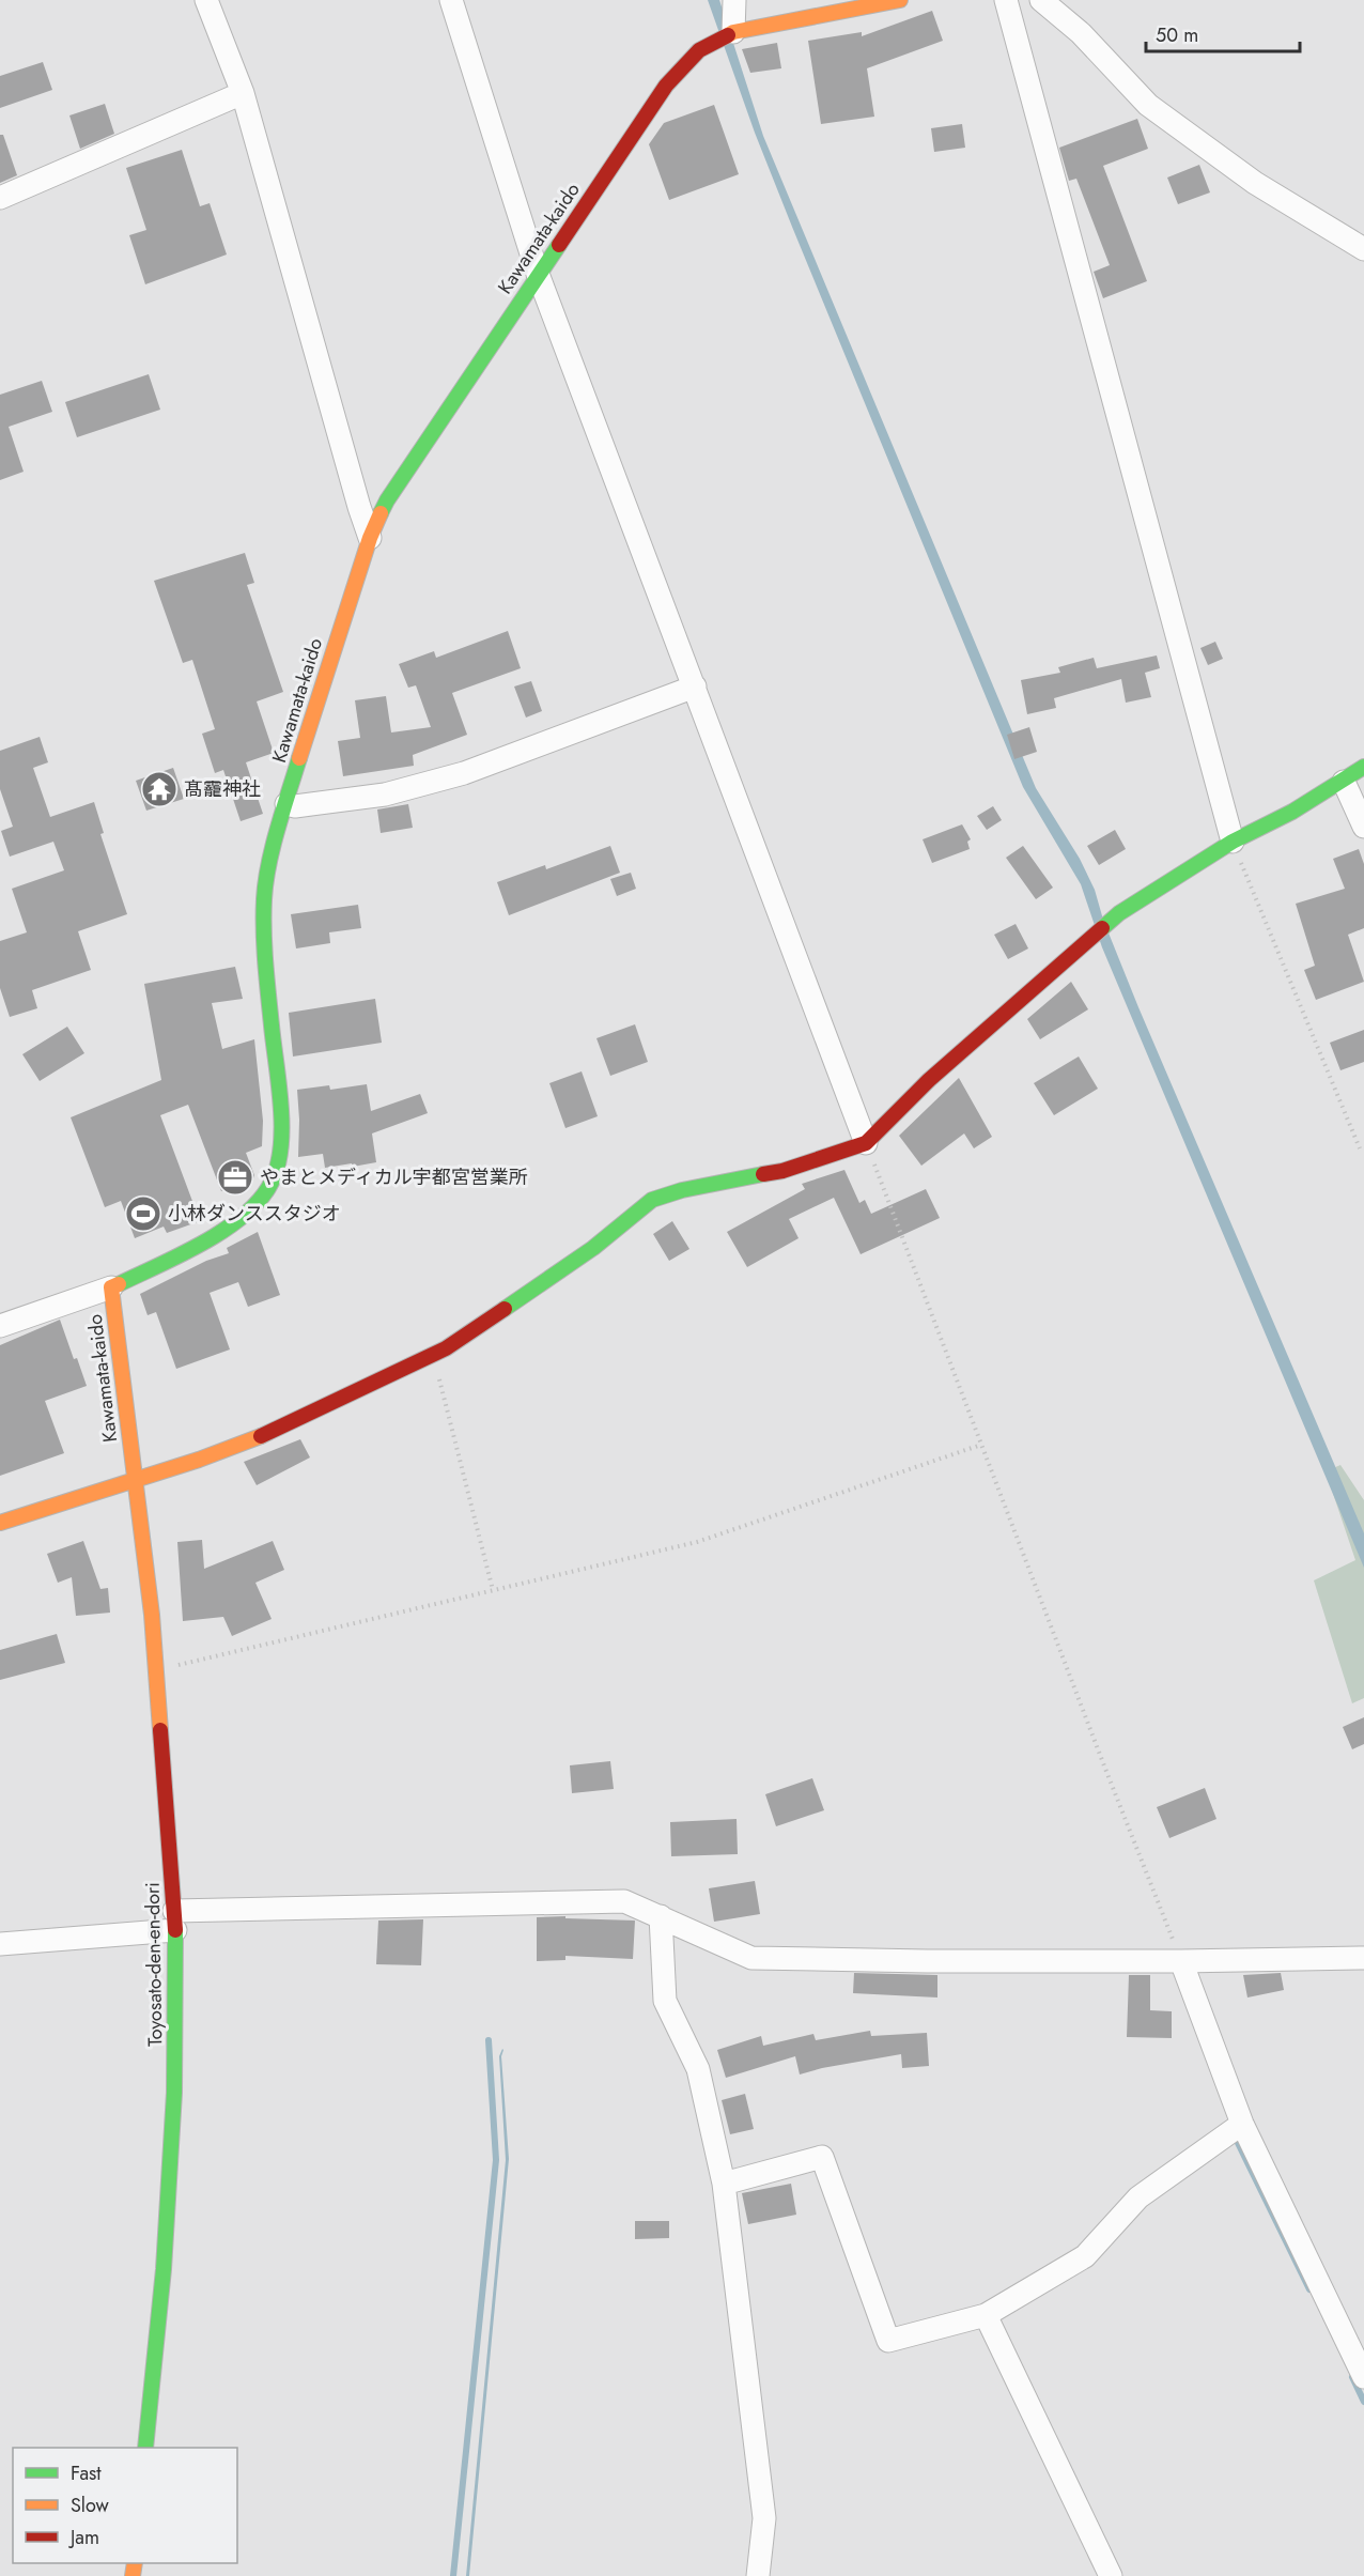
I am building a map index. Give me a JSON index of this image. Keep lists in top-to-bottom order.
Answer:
{
  "streets": {
    "street": ["Kawamata-kaido", "Toyosato-den-en-dori"]
  },
  "crossings": [
    ["Kawamata-kaido", "Toyosato-den-en-dori"]
  ],
  "places": {
    "temple": ["髙靇神社"],
    "office": ["やまとメディカル宇都宮営業所"],
    "sports": ["小林ダンススタジオ"]
  },
  "legend": ["Fast", "Slow", "Jam"],
  "scale_bar": "50 m"
}
